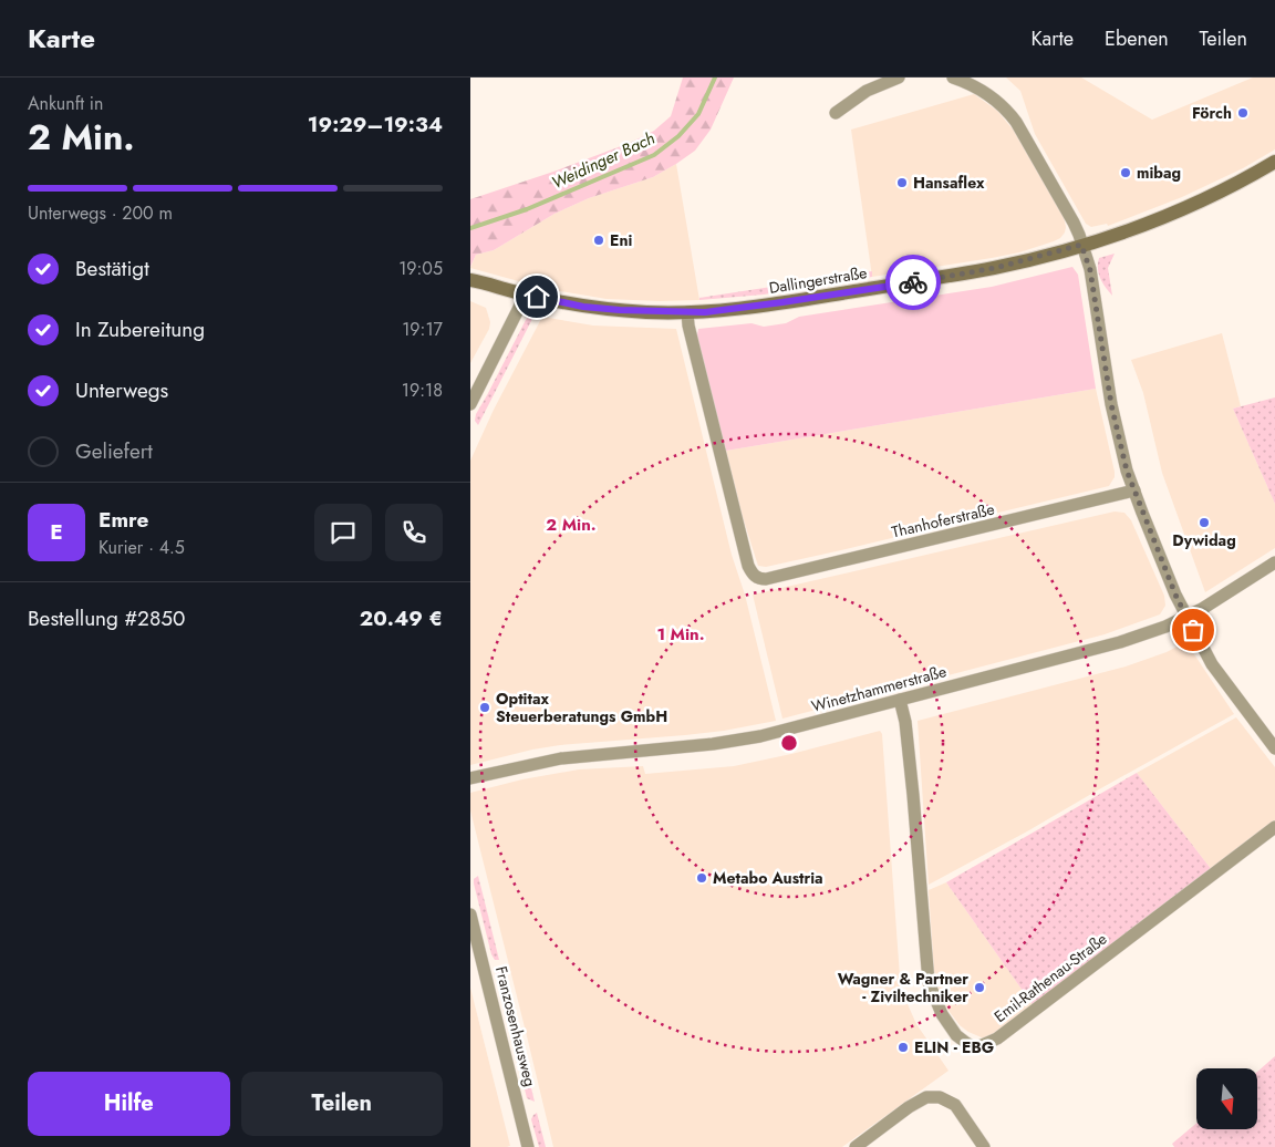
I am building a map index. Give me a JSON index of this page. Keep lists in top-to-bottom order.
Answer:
{
  "streets": {
    "street": [
      "Dallingerstraße",
      "Thanhoferstraße",
      "Winetzhammerstraße",
      "Emil-Rathenau-Straße",
      "Franzosenhausweg"
    ]
  },
  "crossings": [
    ["Dallingerstraße", "Thanhoferstraße"],
    ["Winetzhammerstraße", "Emil-Rathenau-Straße"]
  ],
  "water": ["Weidinger Bach"],
  "places": [
    "Förch",
    "mibag",
    "Hansaflex",
    "Eni",
    "Dywidag",
    "Optitax Steuerberatungs GmbH",
    "Metabo Austria",
    "Wagner & Partner - Ziviltechniker",
    "ELIN - EBG"
  ],
  "north": "bottom",
  "page": {
    "header": "Karte",
    "nav": ["Karte", "Ebenen", "Teilen"],
    "heading": ["2 Min.", "Ankunft in", "19:29–19:34"],
    "panel": [
      "Emre",
      "Kurier · 4.5",
      "Bestellung #2850",
      "20.49 €"
    ],
    "bar": "Unterwegs · 200 m",
    "list": [
      ["Bestätigt", "19:05"],
      ["In Zubereitung", "19:17"],
      ["Unterwegs", "19:18"],
      "Geliefert"
    ],
    "round": "E",
    "buttons": ["Hilfe", "Teilen"]
  },
  "rings": ["2 Min.", "1 Min."]
}
